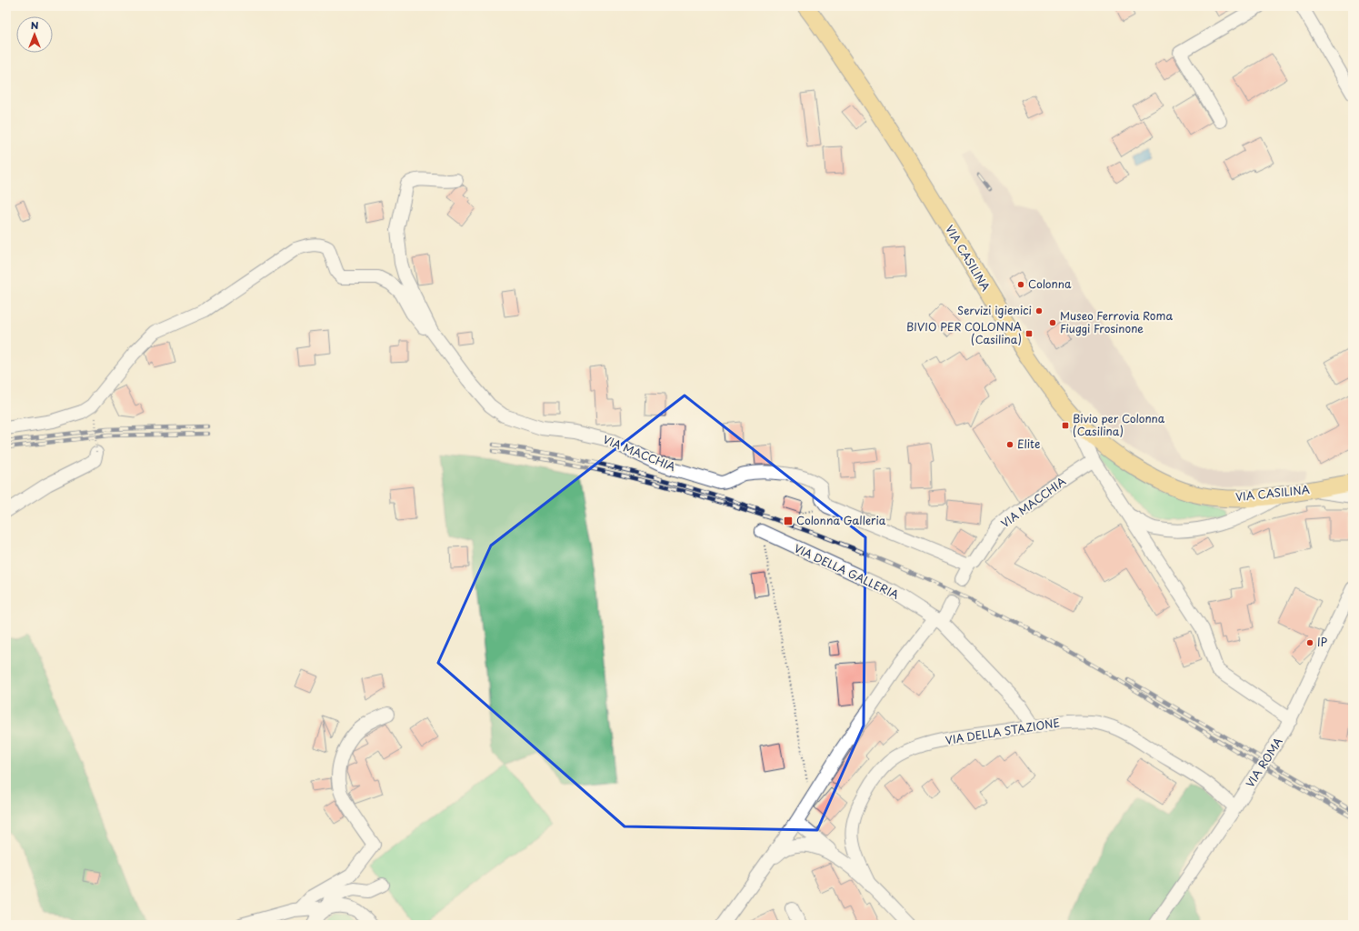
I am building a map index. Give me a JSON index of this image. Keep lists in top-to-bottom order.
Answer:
{
  "streets": {
    "main road": ["VIA CASILINA"],
    "street": [
      "VIA MACCHIA",
      "VIA DELLA GALLERIA",
      "VIA DELLA STAZIONE",
      "VIA ROMA"
    ]
  },
  "crossings": [
    ["VIA DELLA GALLERIA", "VIA DELLA STAZIONE"],
    ["VIA DELLA STAZIONE", "VIA ROMA"]
  ],
  "places": {
    "other": [
      "Colonna",
      "Servizi igienici",
      "Museo Ferrovia Roma Fiuggi Frosinone",
      "Elite",
      "IP"
    ],
    "transit": ["BIVIO PER COLONNA (Casilina)", "Bivio per Colonna (Casilina)", "Colonna Galleria"]
  },
  "north": "top"
}
